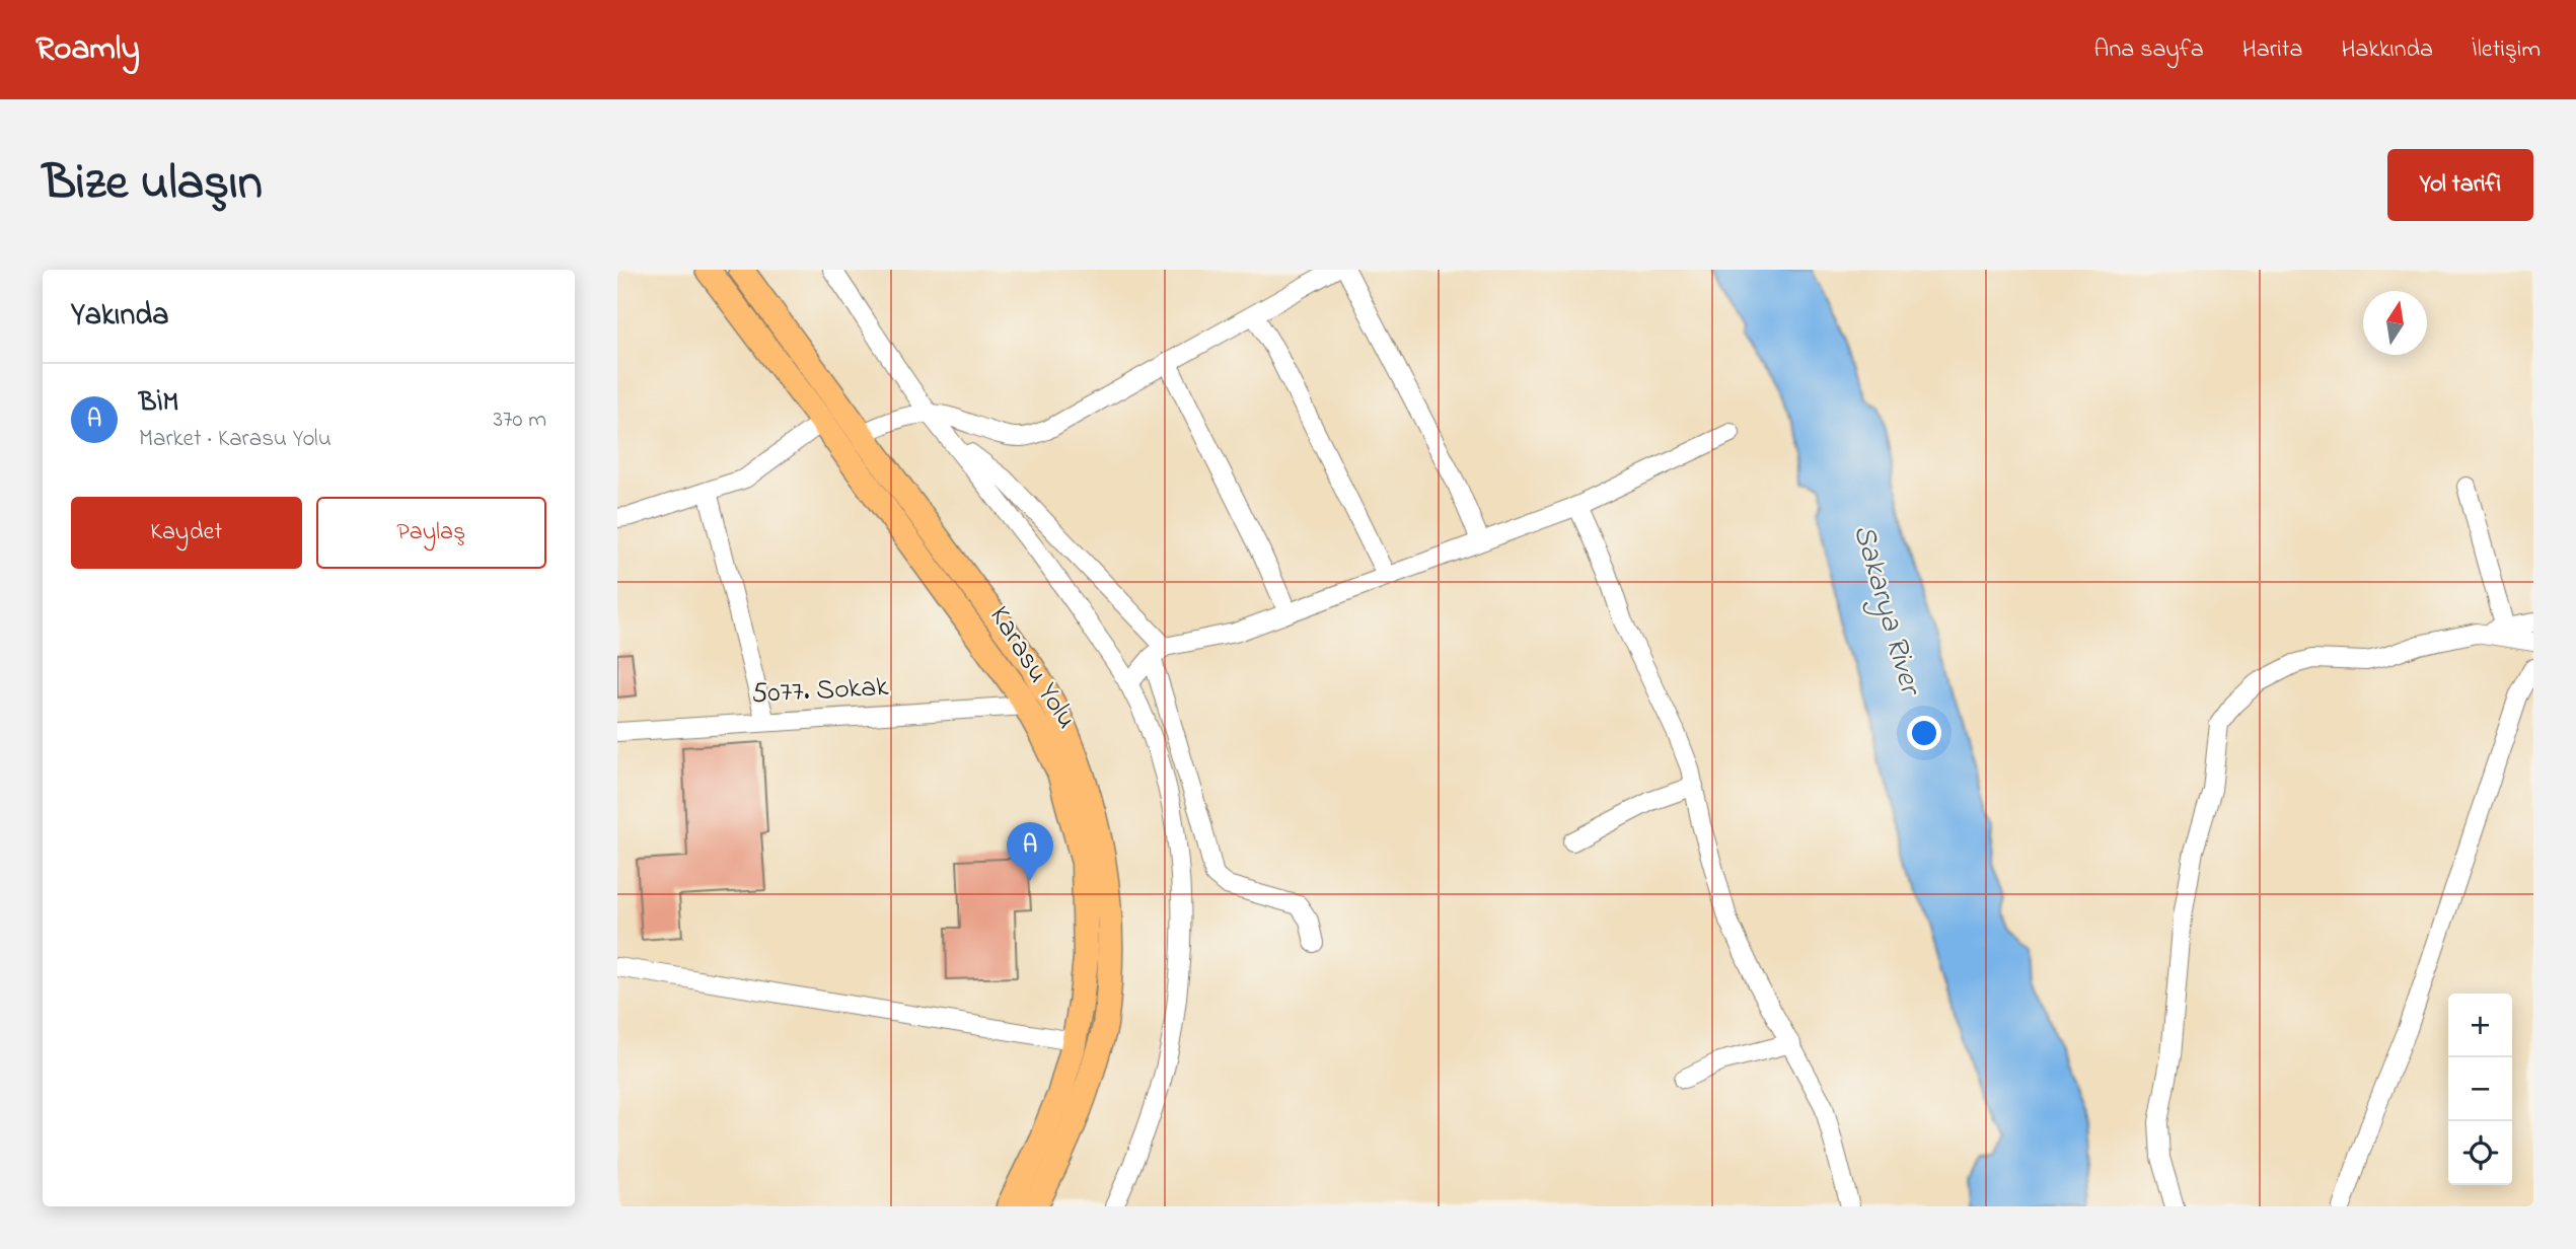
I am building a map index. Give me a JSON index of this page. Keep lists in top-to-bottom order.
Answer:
{
  "streets": {
    "highway": ["Karasu Yolu"],
    "street": ["5077. Sokak"]
  },
  "crossings": [
    ["Karasu Yolu", "5077. Sokak"]
  ],
  "water": ["Sakarya River"],
  "north": "top",
  "page": {
    "header": "Roamly",
    "nav": [
      "Ana sayfa",
      "Harita",
      "Hakkında",
      "İletişim"
    ],
    "title": "Bize ulaşın",
    "buttons": [
      "Yol tarifi",
      ["Kaydet", "Paylaş"]
    ],
    "heading": "Yakında",
    "list": [
      {
        "mark": "A",
        "name": "BİM",
        "note": "Market · Karasu Yolu",
        "value": "370 m"
      }
    ],
    "pins": "A",
    "map_buttons": ["+", "−"]
  }
}
